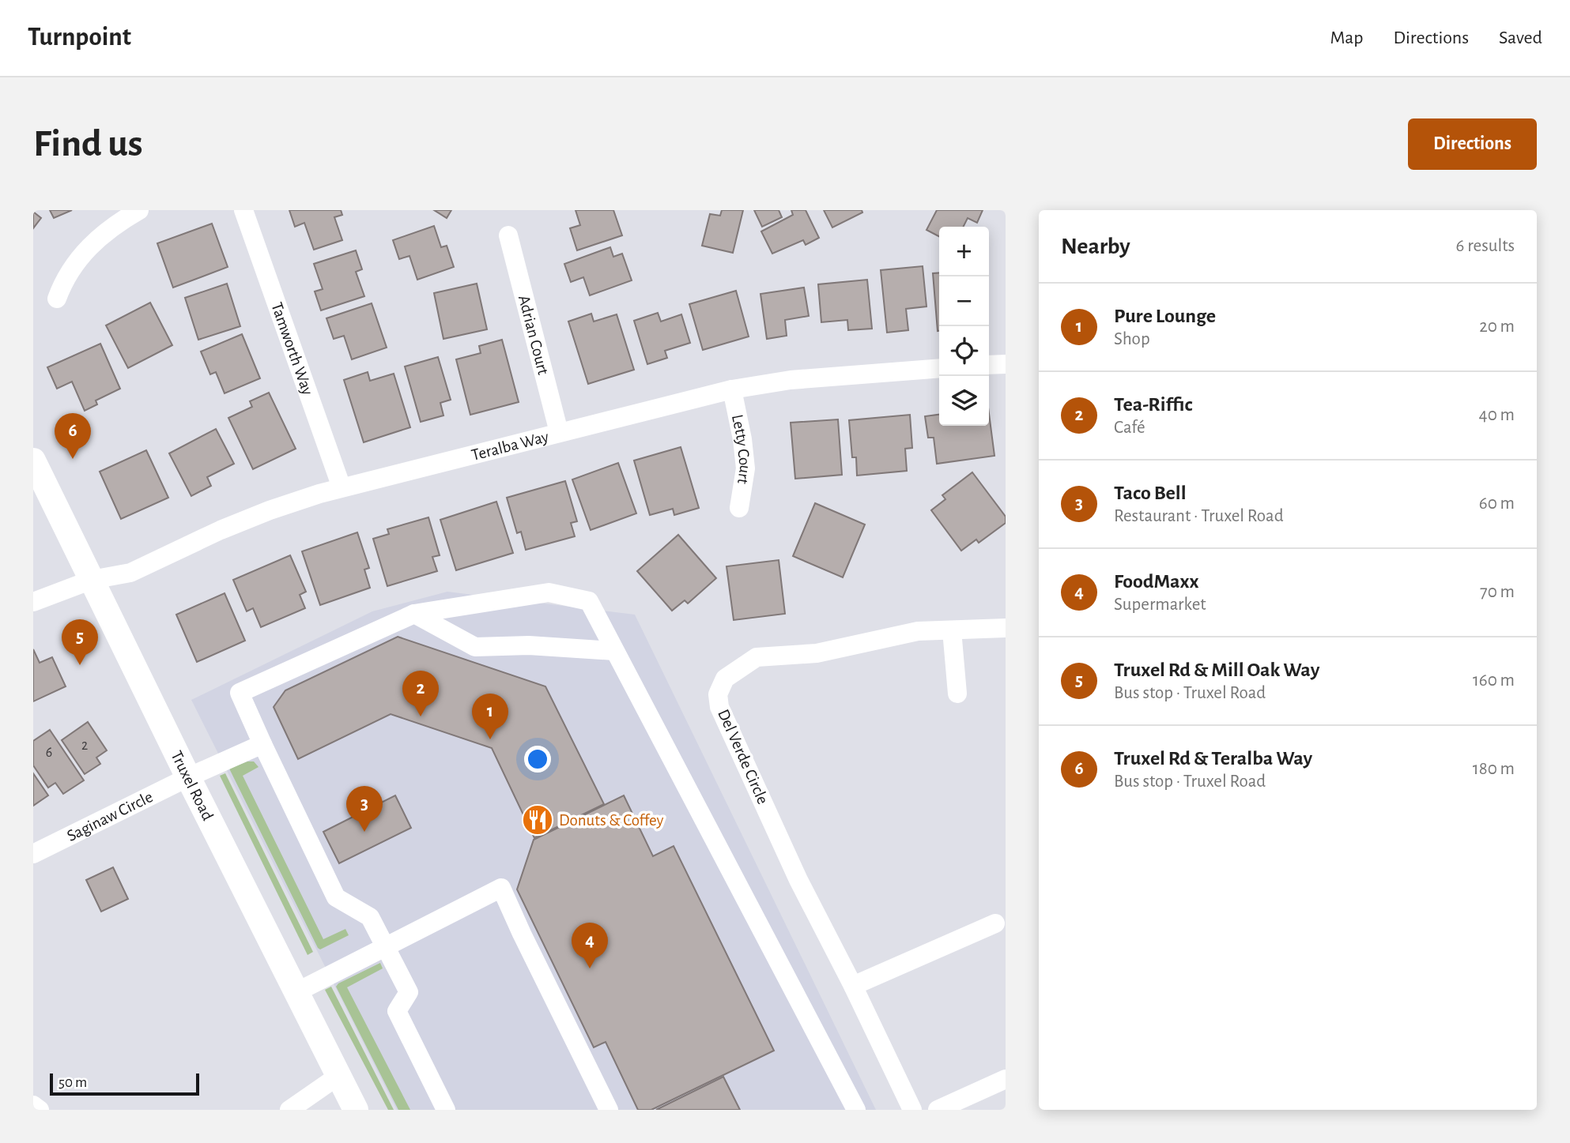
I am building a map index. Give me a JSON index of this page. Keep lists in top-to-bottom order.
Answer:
{
  "streets": {
    "main road": ["Truxel Road"],
    "street": [
      "Adrian Court",
      "Tamworth Way",
      "Teralba Way",
      "Letty Court",
      "Del Verde Circle",
      "Saginaw Circle"
    ]
  },
  "crossings": [
    ["Adrian Court", "Teralba Way"],
    ["Tamworth Way", "Teralba Way"],
    ["Teralba Way", "Letty Court"],
    ["Teralba Way", "Truxel Road"],
    ["Truxel Road", "Saginaw Circle"]
  ],
  "places": {
    "restaurant": ["Donuts & Coffey"]
  },
  "house_numbers": ["2", "6"],
  "scale_bar": "50 m",
  "page": {
    "header": "Turnpoint",
    "nav": ["Map", "Directions", "Saved"],
    "buttons": "Directions",
    "title": "Find us",
    "heading": ["Nearby", "6 results"],
    "map_buttons": ["+", "−"],
    "list": [
      {
        "mark": "1",
        "name": "Pure Lounge",
        "note": "Shop",
        "value": "20 m"
      },
      {
        "mark": "2",
        "name": "Tea-Riffic",
        "note": "Café",
        "value": "40 m"
      },
      {
        "mark": "3",
        "name": "Taco Bell",
        "note": "Restaurant · Truxel Road",
        "value": "60 m"
      },
      {
        "mark": "4",
        "name": "FoodMaxx",
        "note": "Supermarket",
        "value": "70 m"
      },
      {
        "mark": "5",
        "name": "Truxel Rd & Mill Oak Way",
        "note": "Bus stop · Truxel Road",
        "value": "160 m"
      },
      {
        "mark": "6",
        "name": "Truxel Rd & Teralba Way",
        "note": "Bus stop · Truxel Road",
        "value": "180 m"
      }
    ],
    "pins": [
      "6",
      "5",
      "2",
      "1",
      "3",
      "4"
    ],
    "scale": "50 m"
  }
}
